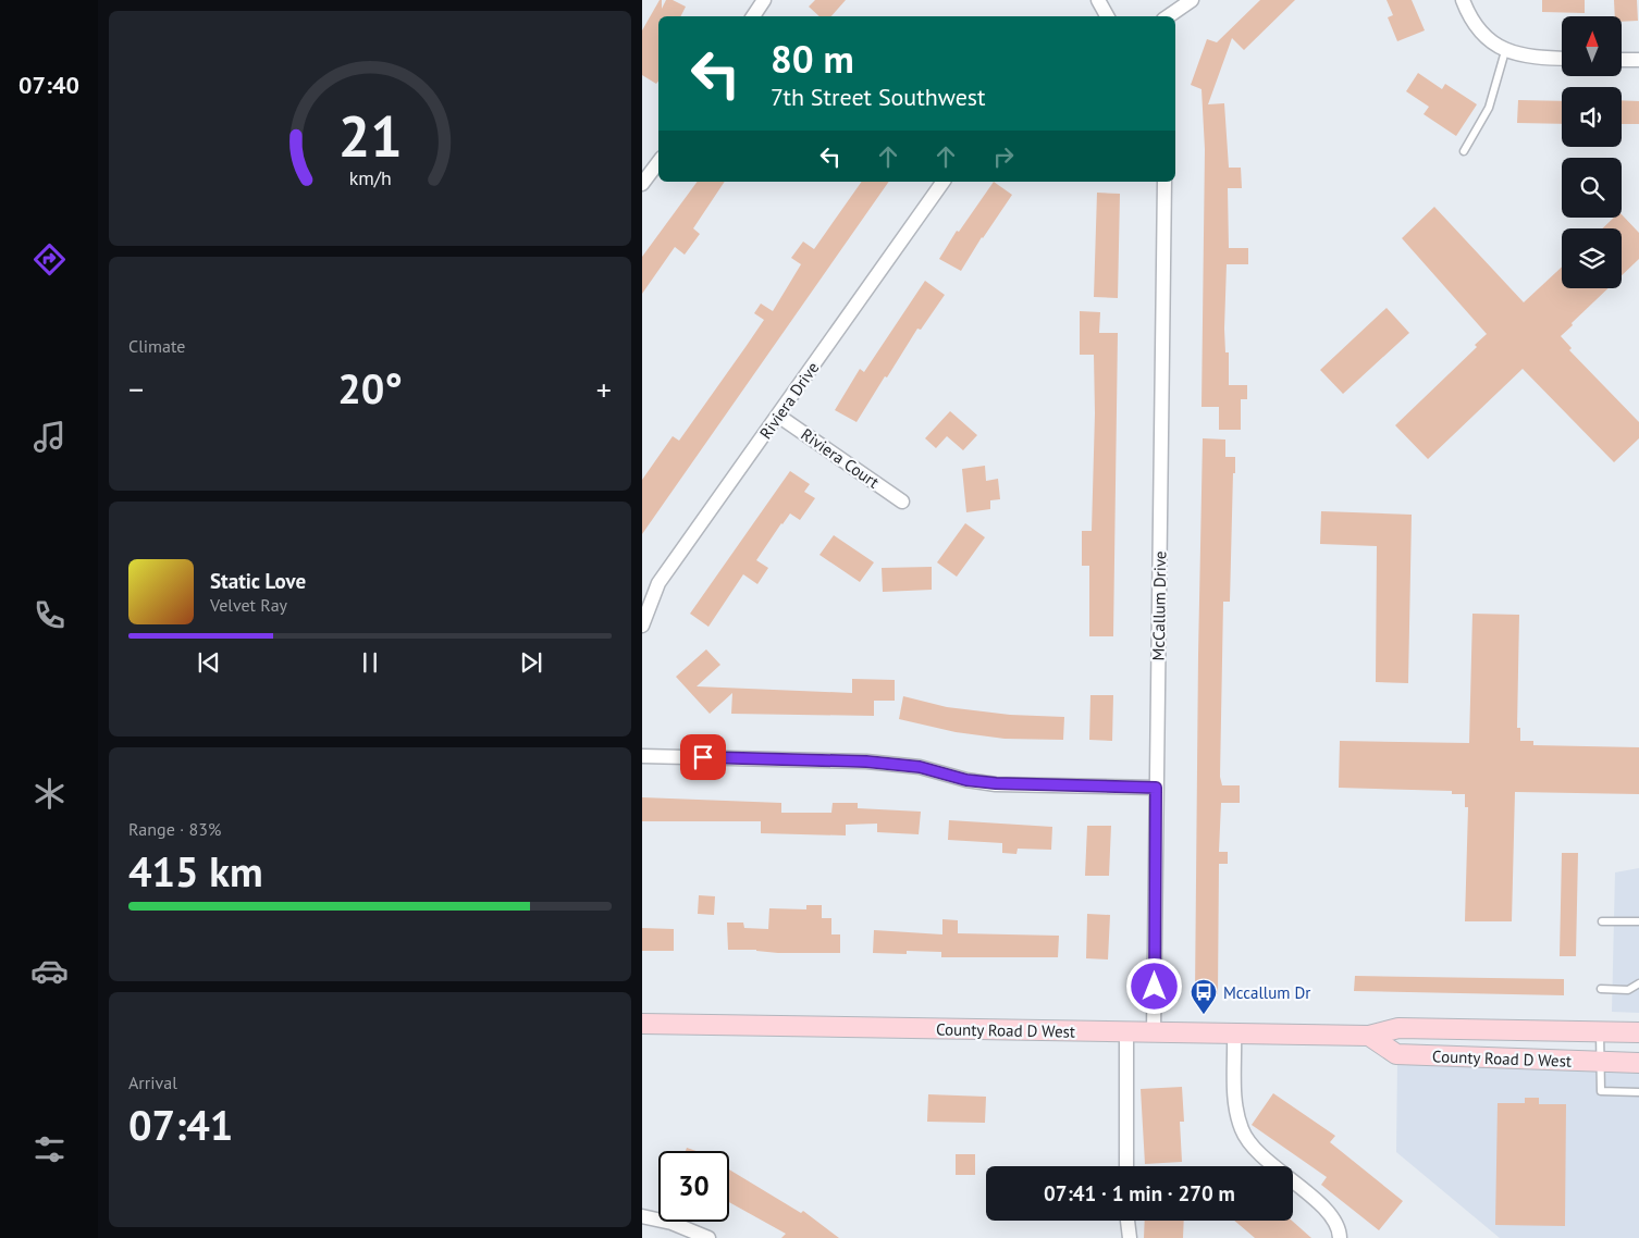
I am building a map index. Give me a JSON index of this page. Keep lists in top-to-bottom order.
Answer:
{
  "streets": {
    "main road": ["County Road D West"],
    "street": ["Riviera Drive", "Riviera Court", "McCallum Drive"]
  },
  "crossings": [
    ["Riviera Drive", "Riviera Court"],
    ["McCallum Drive", "County Road D West"]
  ],
  "places": {
    "bus stop": ["Mccallum Dr"]
  },
  "north": "top",
  "page": {
    "tabs": "07:40",
    "turn": ["80 m", "7th Street Southwest"],
    "tile": [
      "Climate",
      ["Range · 83%", "415 km"],
      ["Arrival", "07:41"]
    ],
    "heat": ["−", "20°", "+"],
    "song": ["Static Love", "Velvet Ray"],
    "limit": "30",
    "trip": "07:41 · 1 min · 270 m",
    "gauge": ["21", "km/h"]
  }
}
